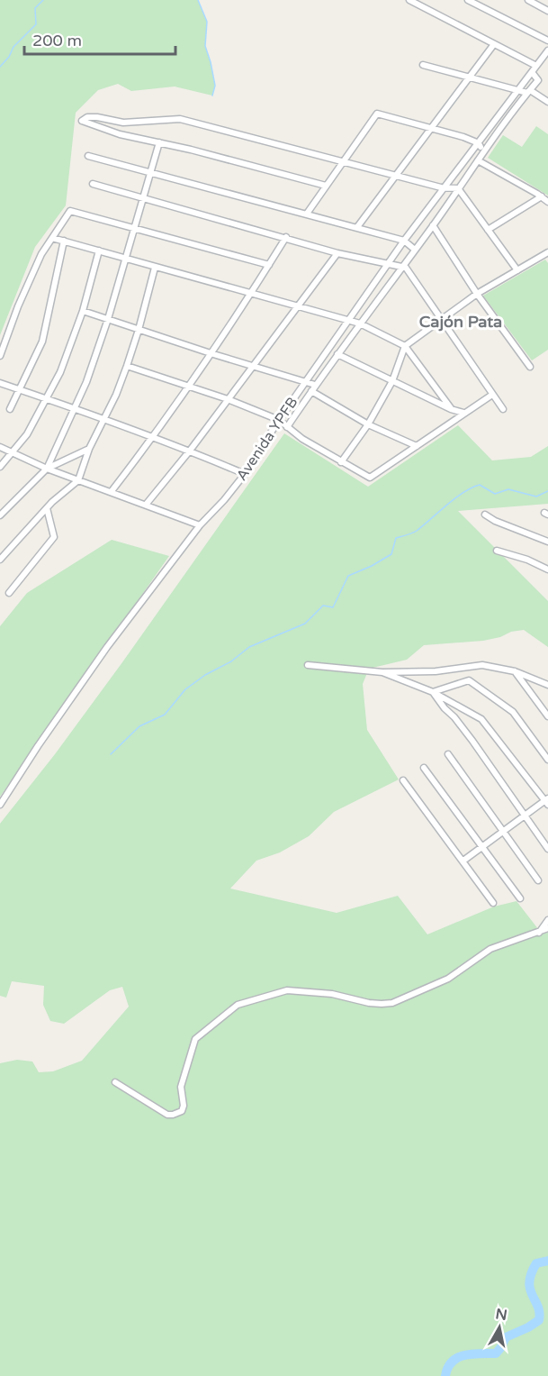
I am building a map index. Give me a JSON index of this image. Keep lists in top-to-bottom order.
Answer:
{
  "streets": {
    "street": ["Avenida YPFB"]
  },
  "districts": ["Cajón Pata"],
  "scale_bar": "200 m",
  "north": "top"
}
